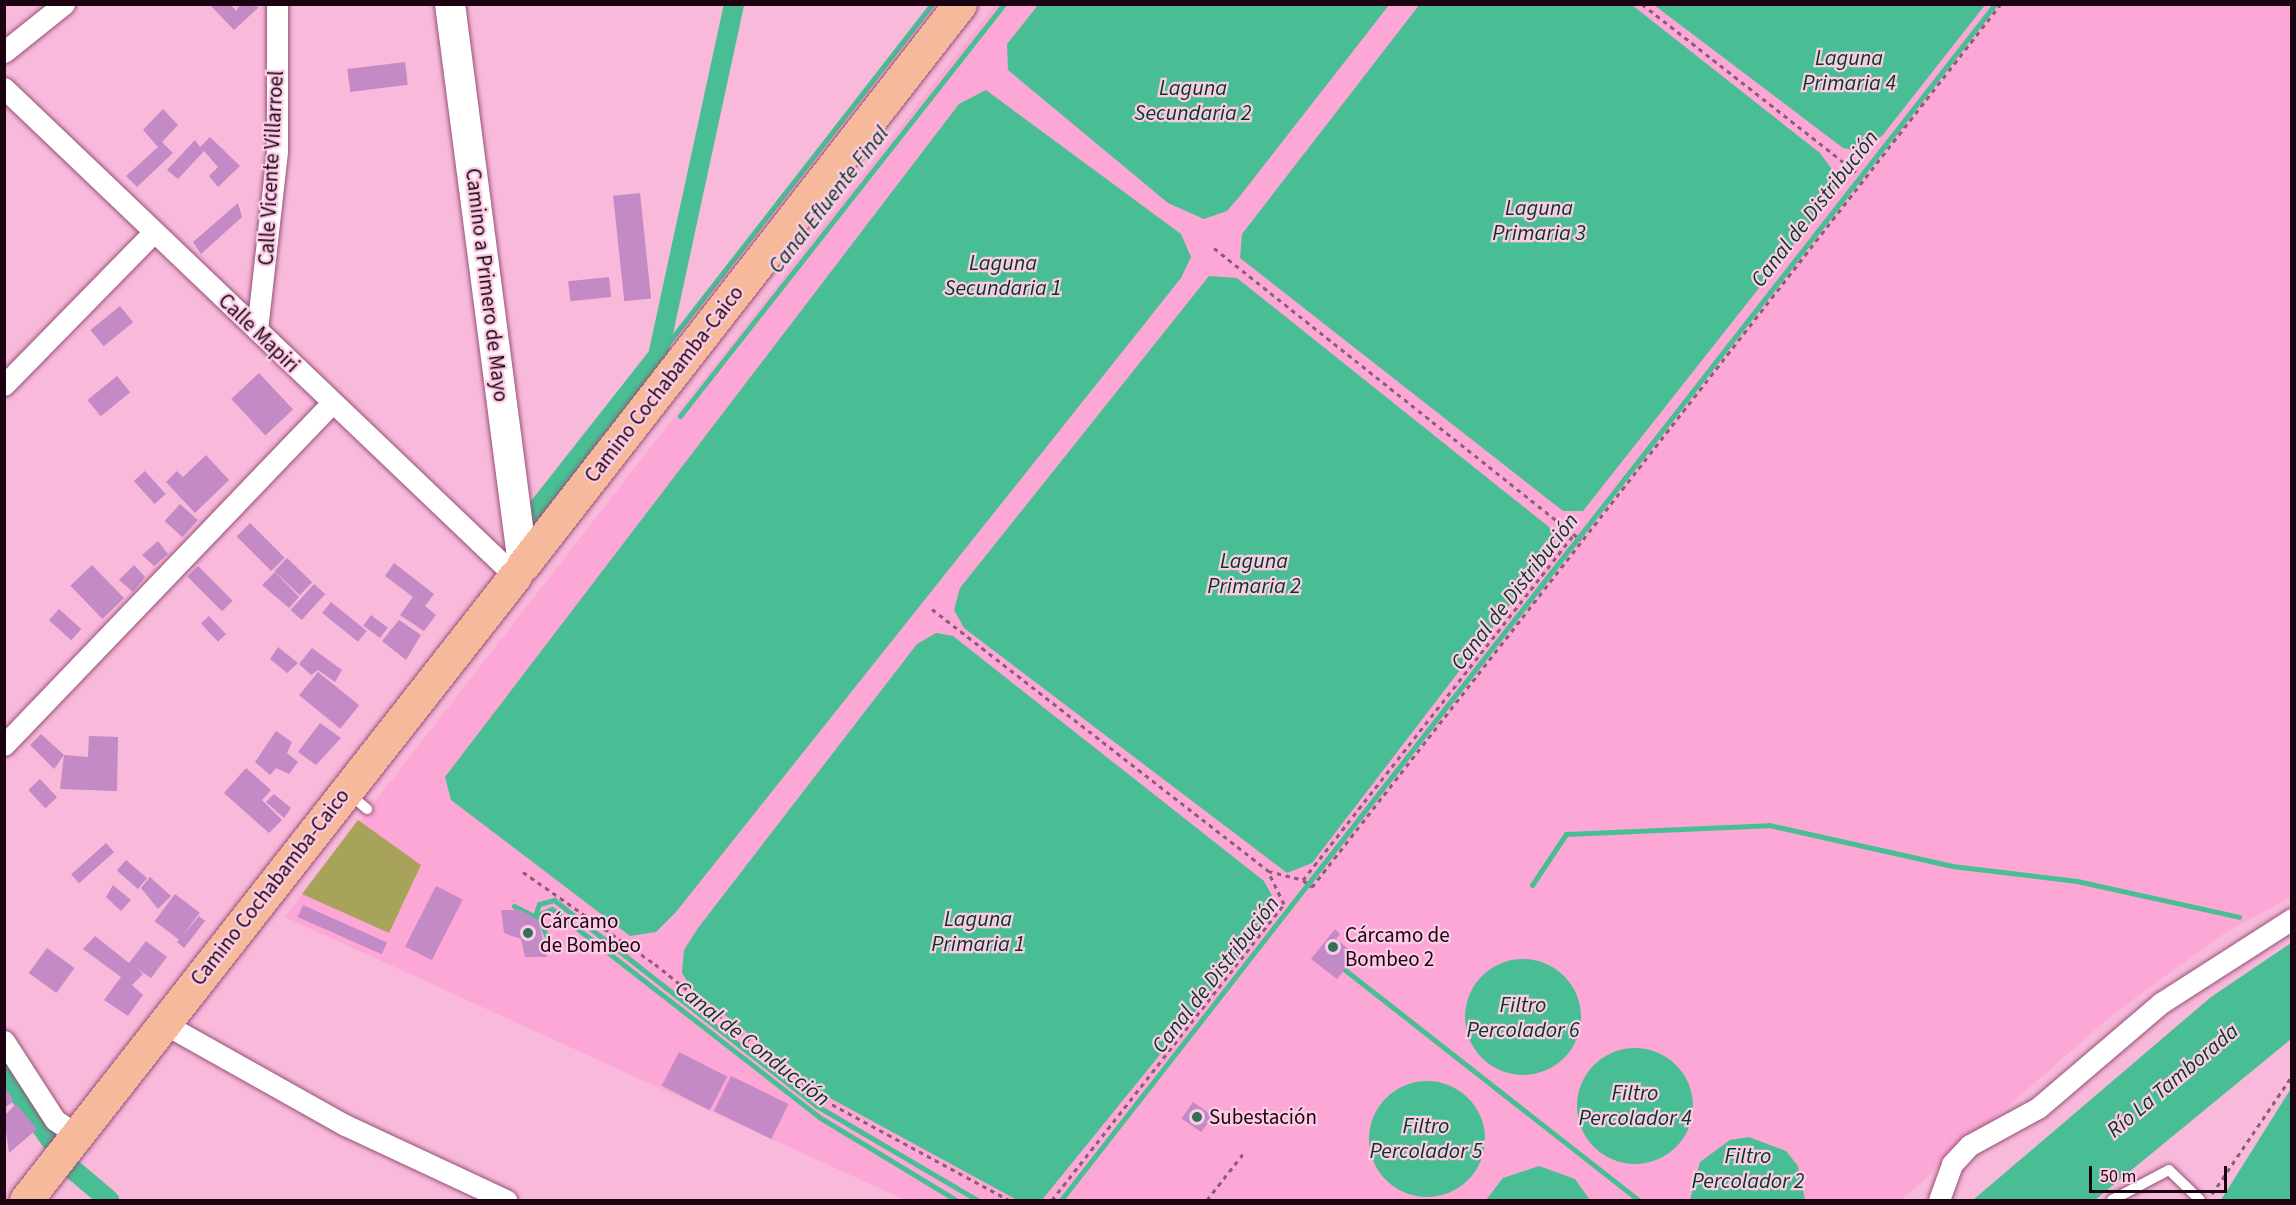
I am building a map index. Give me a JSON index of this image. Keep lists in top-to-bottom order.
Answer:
{
  "streets": {
    "main road": ["Camino a Primero de Mayo", "Camino Cochabamba-Caico"],
    "street": ["Calle Vicente Villarroel", "Calle Mapiri"]
  },
  "crossings": [
    ["Calle Vicente Villarroel", "Calle Mapiri"],
    ["Camino a Primero de Mayo", "Calle Mapiri"],
    ["Camino a Primero de Mayo", "Camino Cochabamba-Caico"],
    ["Calle Mapiri", "Camino Cochabamba-Caico"]
  ],
  "water": [
    "Laguna Primaria 4",
    "Laguna Secundaria 2",
    "Canal Efluente Final",
    "Laguna Primaria 3",
    "Canal de Distribución",
    "Laguna Secundaria 1",
    "Laguna Primaria 2",
    "Laguna Primaria 1",
    "Filtro Percolador 6",
    "Canal de Conducción",
    "Río La Tamborada",
    "Filtro Percolador 4",
    "Filtro Percolador 5",
    "Filtro Percolador 2"
  ],
  "places": ["Cárcamo de Bombeo", "Cárcamo de Bombeo 2", "Subestación"],
  "scale_bar": "50 m"
}
